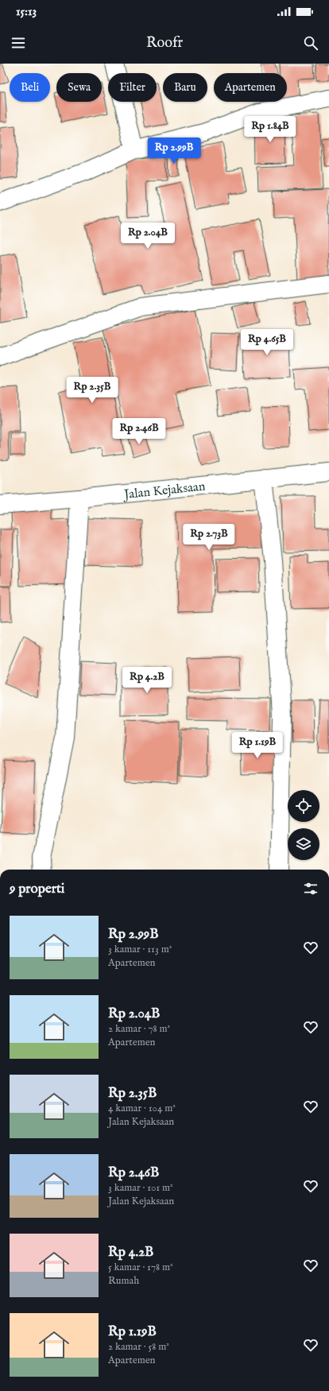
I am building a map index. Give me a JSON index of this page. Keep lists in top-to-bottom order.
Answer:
{
  "streets": {
    "street": ["Jalan Kejaksaan"]
  },
  "page": {
    "status": "15:13",
    "header": "Roofr",
    "chip": [
      "Beli",
      "Sewa",
      "Filter",
      "Baru",
      "Apartemen"
    ],
    "price": [
      "Rp 1.84B",
      "Rp 2.99B",
      "Rp 2.04B",
      "Rp 4.65B",
      "Rp 2.35B",
      "Rp 2.46B",
      "Rp 2.73B",
      "Rp 4.2B",
      "Rp 1.19B"
    ],
    "heading": "9 properti",
    "list": [
      {
        "name": "Rp 2.99B",
        "note": "3 kamar · 113 m² · Apartemen"
      },
      {
        "name": "Rp 2.04B",
        "note": "2 kamar · 78 m² · Apartemen"
      },
      {
        "name": "Rp 2.35B",
        "note": "4 kamar · 104 m² · Jalan Kejaksaan"
      },
      {
        "name": "Rp 2.46B",
        "note": "3 kamar · 101 m² · Jalan Kejaksaan"
      },
      {
        "name": "Rp 4.2B",
        "note": "5 kamar · 178 m² · Rumah"
      },
      {
        "name": "Rp 1.19B",
        "note": "2 kamar · 58 m² · Apartemen"
      }
    ]
  }
}
